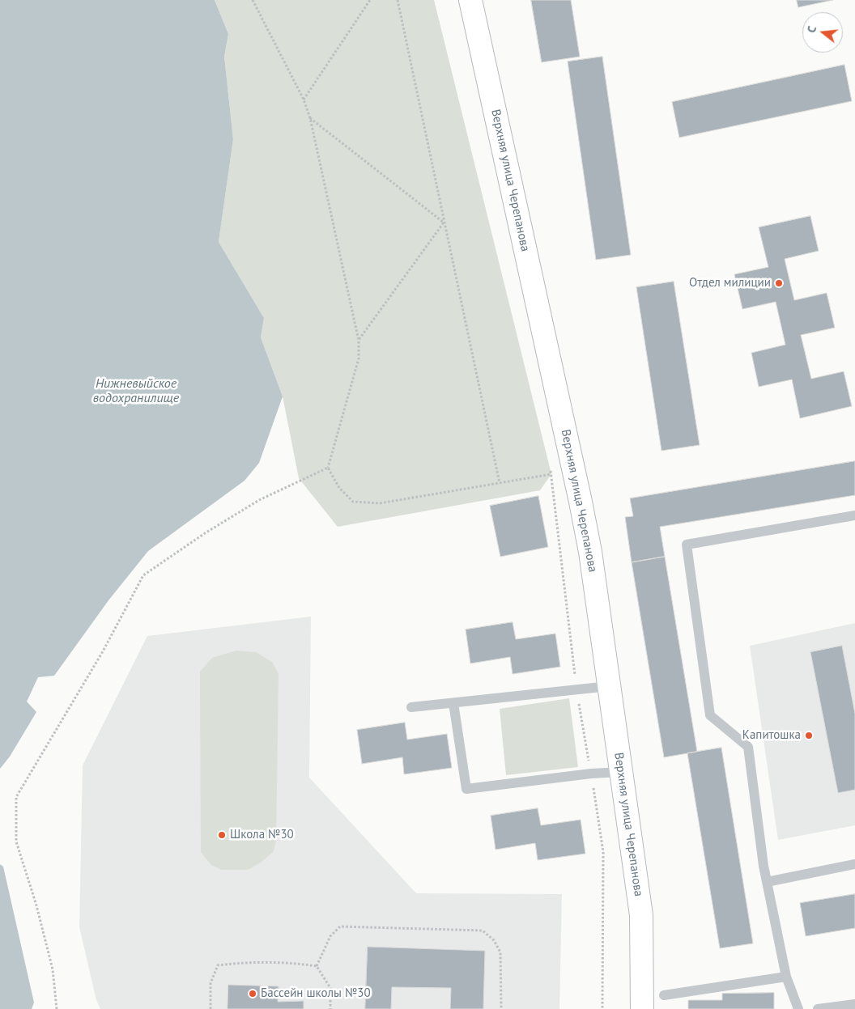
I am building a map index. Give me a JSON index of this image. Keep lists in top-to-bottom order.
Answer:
{
  "streets": {
    "main road": ["Верхняя улица Черепанова"]
  },
  "water": ["Нижневыйское водохранилище"],
  "places": [
    "Отдел милиции",
    "Капитошка",
    "Школа №30",
    "Бассейн школы №30"
  ],
  "north": "left"
}
